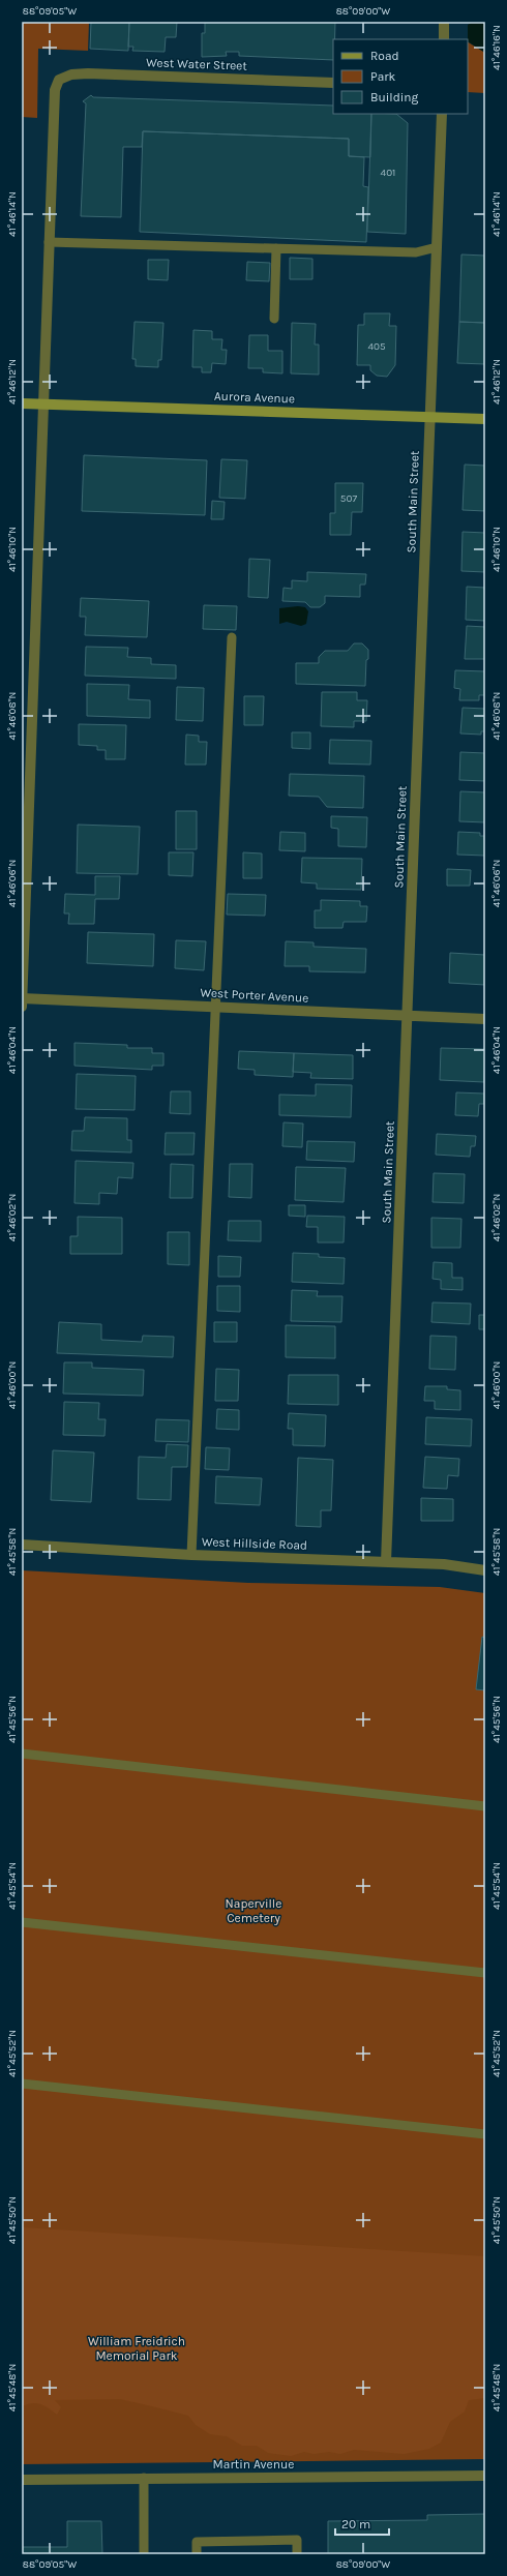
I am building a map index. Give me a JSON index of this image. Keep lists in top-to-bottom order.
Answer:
{
  "streets": {
    "main road": ["Aurora Avenue"],
    "street": [
      "West Water Street",
      "South Main Street",
      "West Porter Avenue",
      "West Hillside Road",
      "Martin Avenue"
    ]
  },
  "crossings": [
    ["Aurora Avenue", "South Main Street"],
    ["South Main Street", "West Porter Avenue"],
    ["South Main Street", "West Hillside Road"]
  ],
  "parks": ["Naperville Cemetery", "William Freidrich Memorial Park"],
  "house_numbers": ["401", "405", "507"],
  "legend": ["Road", "Park", "Building"],
  "scale_bar": "20 m",
  "coordinates": [
    "88°09'05\"W",
    "88°09'00\"W",
    "41°46'16\"N",
    "41°46'14\"N",
    "41°46'12\"N",
    "41°46'10\"N",
    "41°46'08\"N",
    "41°46'06\"N",
    "41°46'04\"N",
    "41°46'02\"N",
    "41°46'00\"N",
    "41°45'58\"N",
    "41°45'56\"N",
    "41°45'54\"N",
    "41°45'52\"N",
    "41°45'50\"N",
    "41°45'48\"N"
  ]
}
